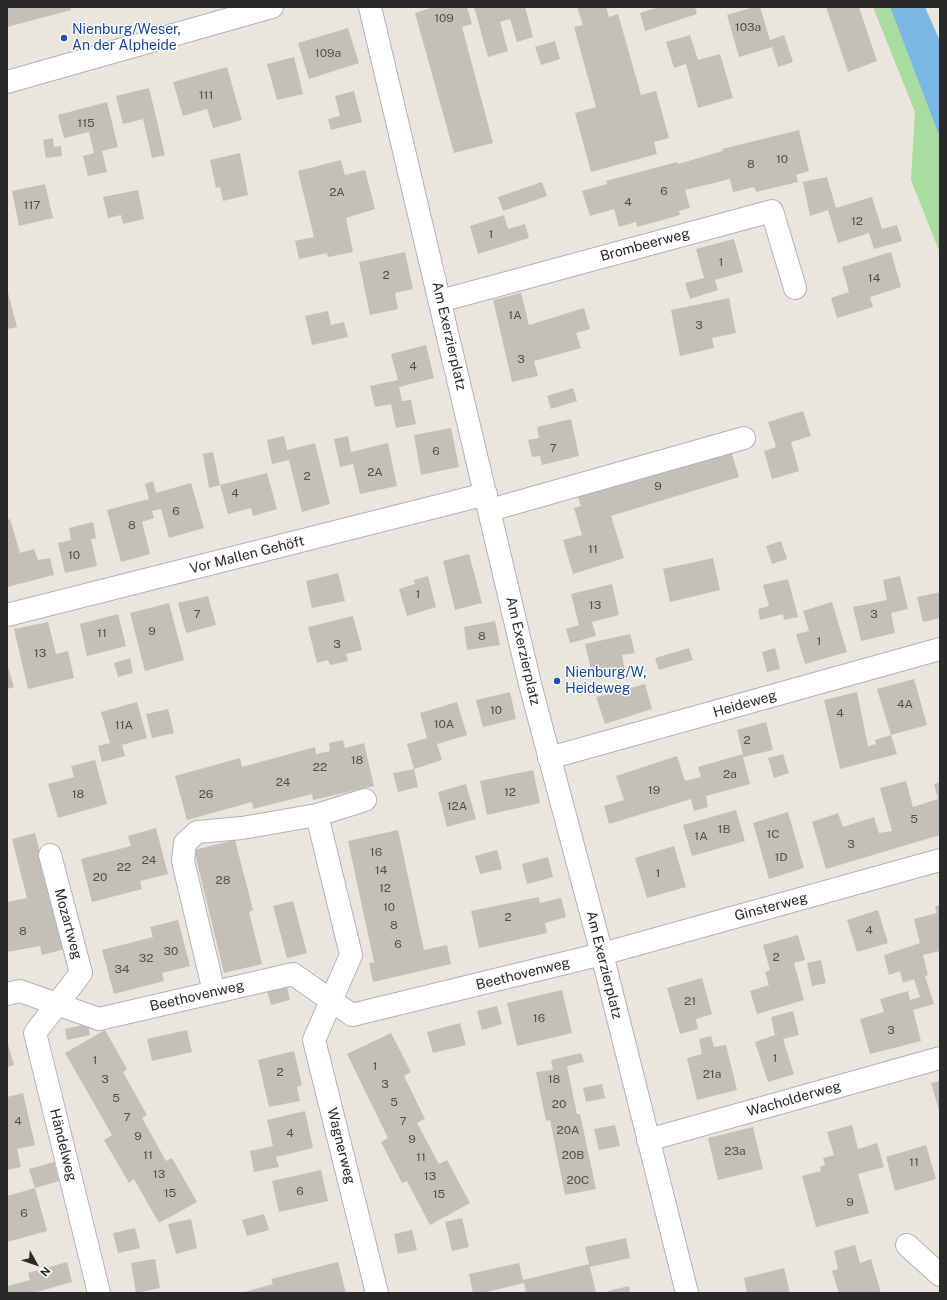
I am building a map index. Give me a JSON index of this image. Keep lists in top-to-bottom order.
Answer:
{
  "streets": {
    "street": [
      "Brombeerweg",
      "Am Exerzierplatz",
      "Vor Mallen Gehöft",
      "Heideweg",
      "Ginsterweg",
      "Mozartweg",
      "Beethovenweg",
      "Wacholderweg",
      "Händelweg",
      "Wagnerweg"
    ]
  },
  "crossings": [
    ["Brombeerweg", "Am Exerzierplatz"],
    ["Am Exerzierplatz", "Vor Mallen Gehöft"],
    ["Am Exerzierplatz", "Heideweg"],
    ["Am Exerzierplatz", "Ginsterweg"],
    ["Am Exerzierplatz", "Beethovenweg"],
    ["Am Exerzierplatz", "Wacholderweg"],
    ["Ginsterweg", "Beethovenweg"],
    ["Mozartweg", "Beethovenweg"],
    ["Mozartweg", "Händelweg"],
    ["Beethovenweg", "Händelweg"],
    ["Beethovenweg", "Wagnerweg"]
  ],
  "places": ["Nienburg/Weser, An der Alpheide", "Nienburg/W, Heideweg"],
  "house_numbers": [
    "109",
    "103a",
    "109a",
    "111",
    "115",
    "10",
    "8",
    "6",
    "2A",
    "4",
    "117",
    "12",
    "1",
    "1",
    "2",
    "14",
    "1A",
    "3",
    "3",
    "4",
    "7",
    "6",
    "2A",
    "2",
    "9",
    "4",
    "6",
    "8",
    "11",
    "10",
    "1",
    "13",
    "7",
    "3",
    "9",
    "11",
    "8",
    "1",
    "3",
    "13",
    "4A",
    "10",
    "4",
    "10A",
    "11A",
    "2",
    "18",
    "22",
    "2a",
    "24",
    "19",
    "12",
    "18",
    "26",
    "12A",
    "5",
    "1B",
    "1C",
    "1A",
    "3",
    "16",
    "1D",
    "24",
    "22",
    "14",
    "1",
    "20",
    "28",
    "12",
    "10",
    "2",
    "8",
    "4",
    "8",
    "6",
    "30",
    "2",
    "32",
    "34",
    "21",
    "16",
    "3",
    "1",
    "1",
    "1",
    "2",
    "21a",
    "3",
    "18",
    "3",
    "5",
    "5",
    "20",
    "7",
    "4",
    "7",
    "20A",
    "4",
    "9",
    "9",
    "23a",
    "11",
    "20B",
    "11",
    "11",
    "13",
    "13",
    "20C",
    "6",
    "15",
    "15",
    "9",
    "6"
  ],
  "north": "bottom right"
}
